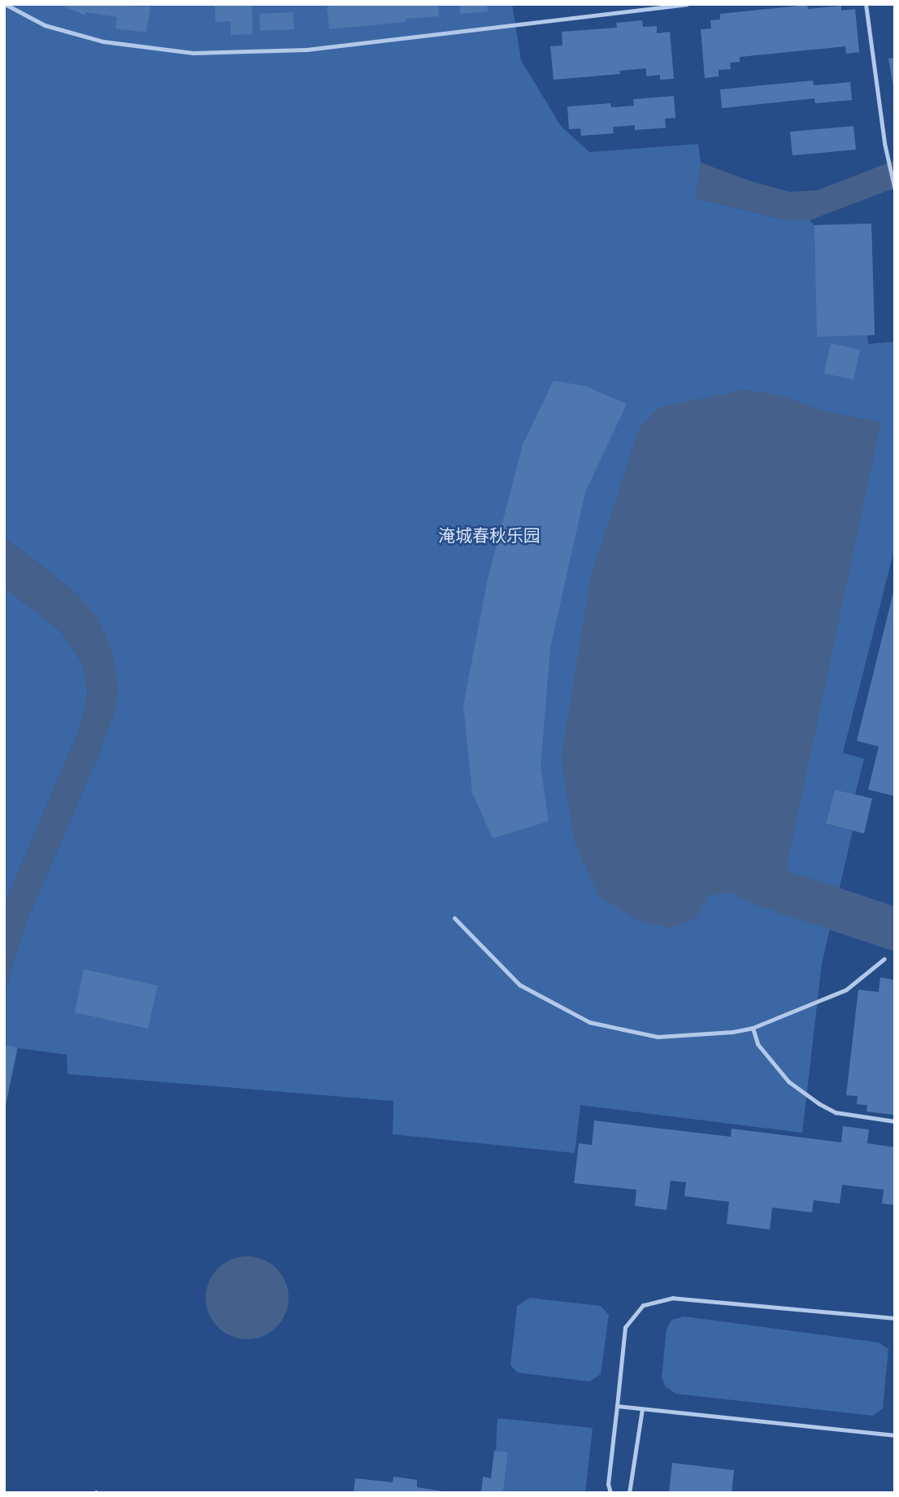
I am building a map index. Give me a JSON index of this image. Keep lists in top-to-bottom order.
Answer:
{
  "parks": ["淹城春秋乐园"]
}
